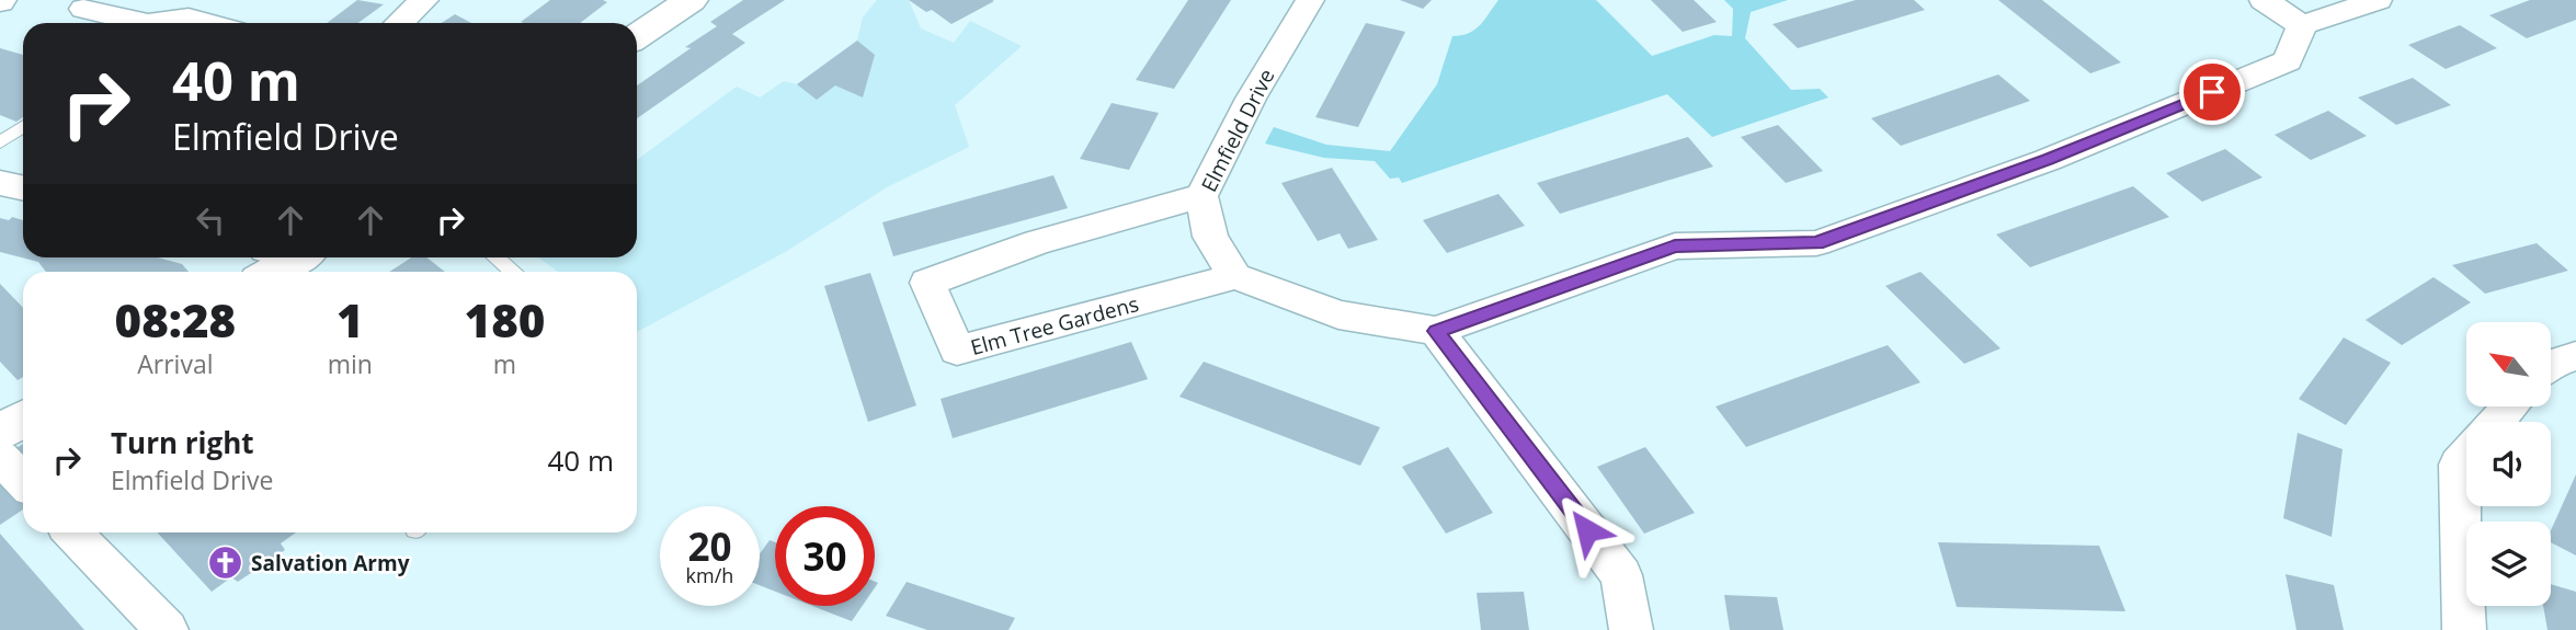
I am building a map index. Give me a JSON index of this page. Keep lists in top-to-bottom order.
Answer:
{
  "streets": {
    "street": ["Elmfield Drive", "Elm Tree Gardens"]
  },
  "crossings": [
    ["Elmfield Drive", "Elm Tree Gardens"]
  ],
  "places": {
    "church": ["Salvation Army"]
  },
  "north": "top left",
  "page": {
    "turn": ["40 m", "Elmfield Drive"],
    "eta": [
      "08:28",
      "Arrival",
      "1",
      "min",
      "180",
      "m"
    ],
    "list": [
      {
        "name": "Turn right",
        "note": "Elmfield Drive",
        "value": "40 m"
      }
    ],
    "speed": "20 km/h",
    "limit": "30"
  }
}
